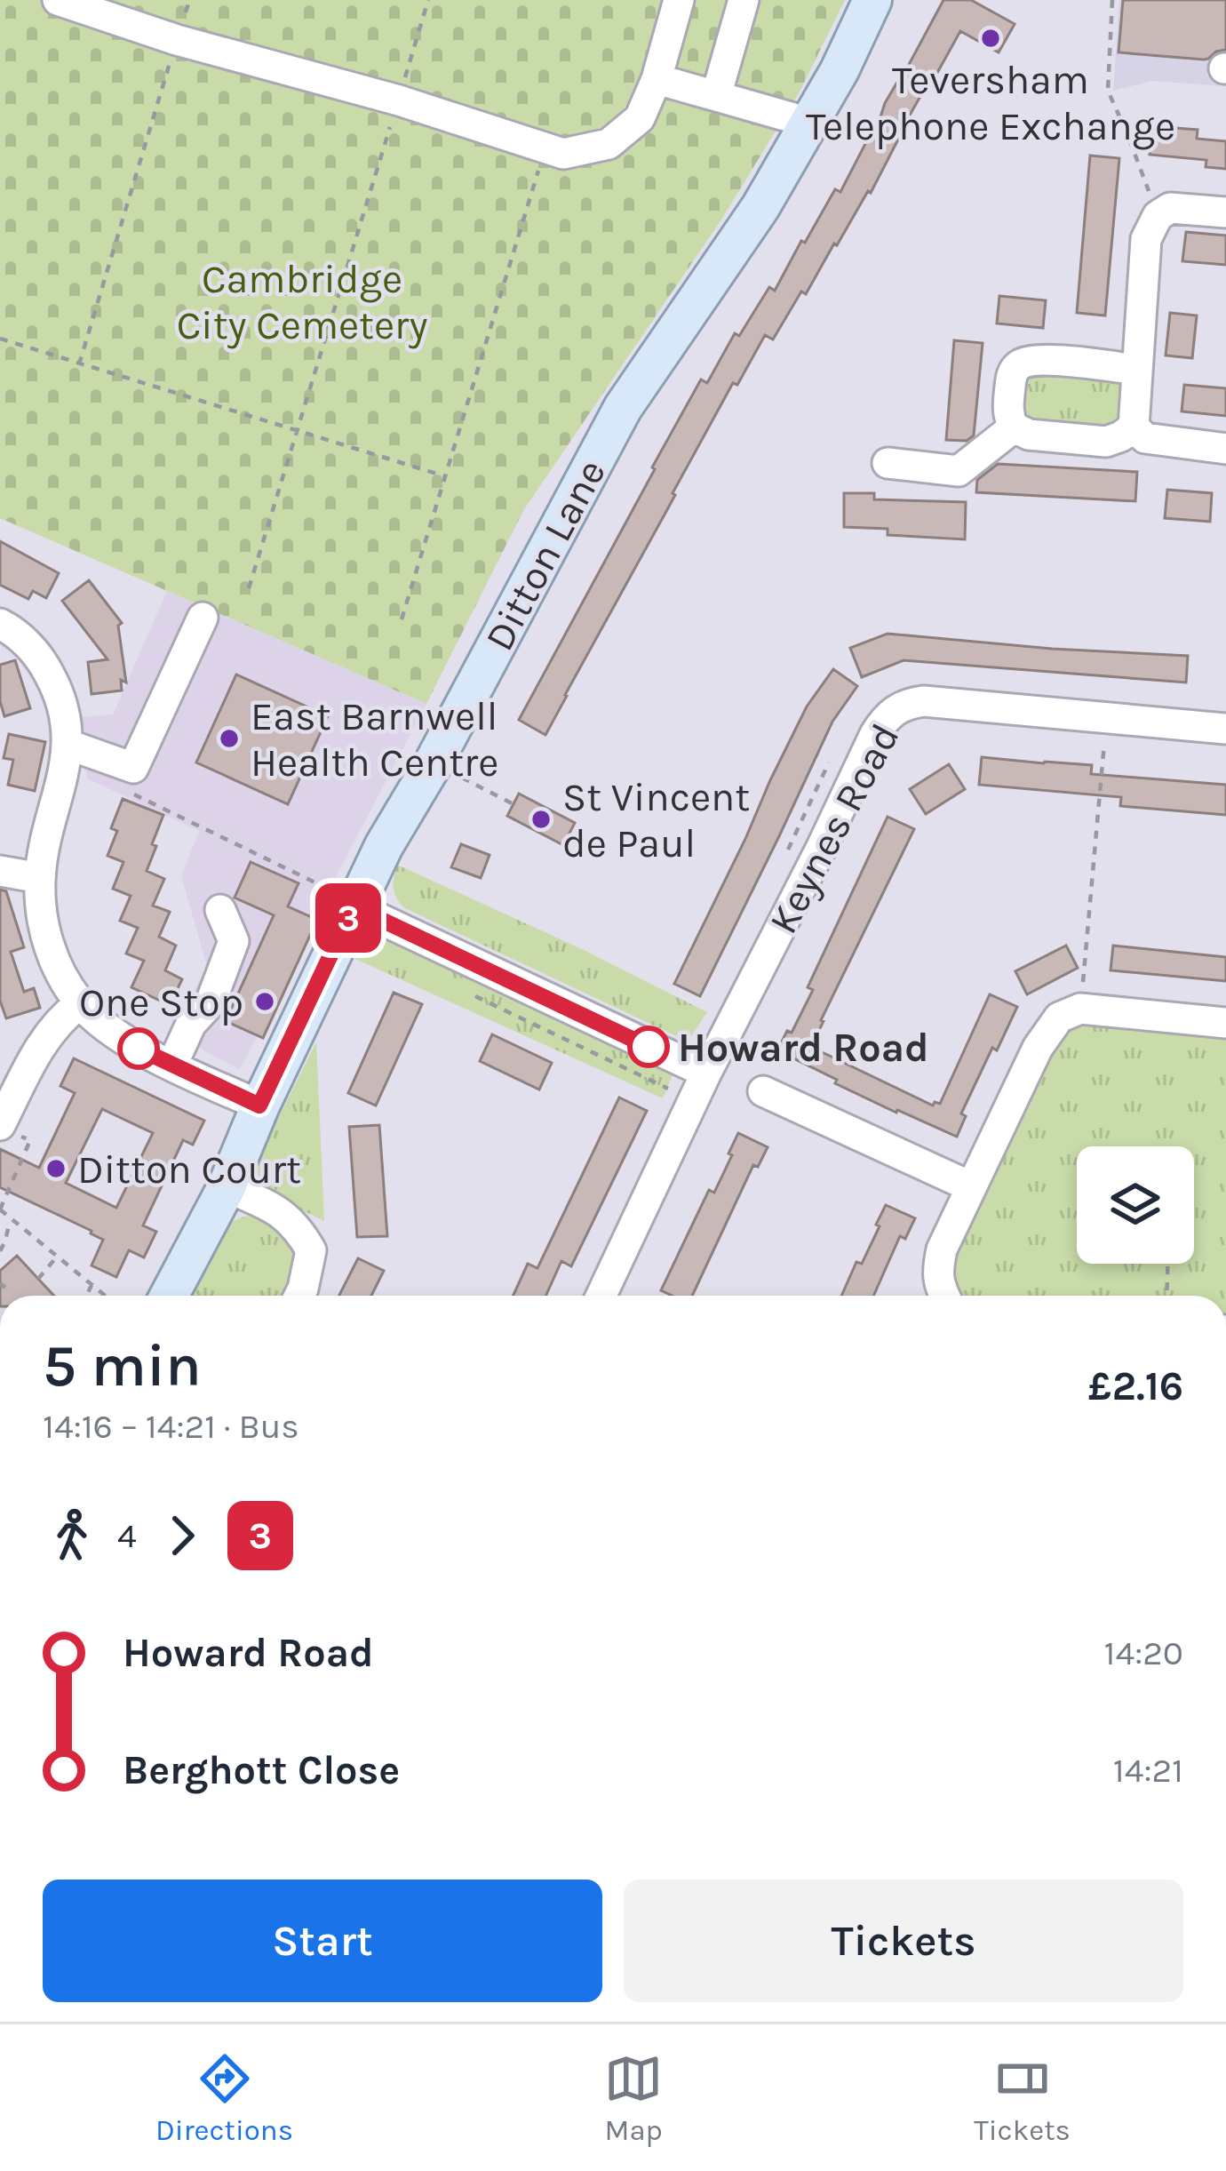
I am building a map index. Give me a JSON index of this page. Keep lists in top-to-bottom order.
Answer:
{
  "streets": {
    "main road": ["Ditton Lane"],
    "street": ["Keynes Road"]
  },
  "parks": ["Cambridge City Cemetery"],
  "places": [
    "Teversham Telephone Exchange",
    "East Barnwell Health Centre",
    "St Vincent de Paul",
    "One Stop",
    "Howard Road",
    "Ditton Court"
  ],
  "lines": ["bus line 3"],
  "page": {
    "on_map": "3",
    "heading": ["5 min", "14:16 – 14:21 · Bus", "£2.16"],
    "legs": ["4", "3"],
    "list": [
      {
        "name": "Howard Road",
        "value": "14:20"
      },
      {
        "name": "Berghott Close",
        "value": "14:21"
      }
    ],
    "buttons": ["Start", "Tickets"],
    "tabs": ["Directions", "Map", "Tickets"]
  }
}
